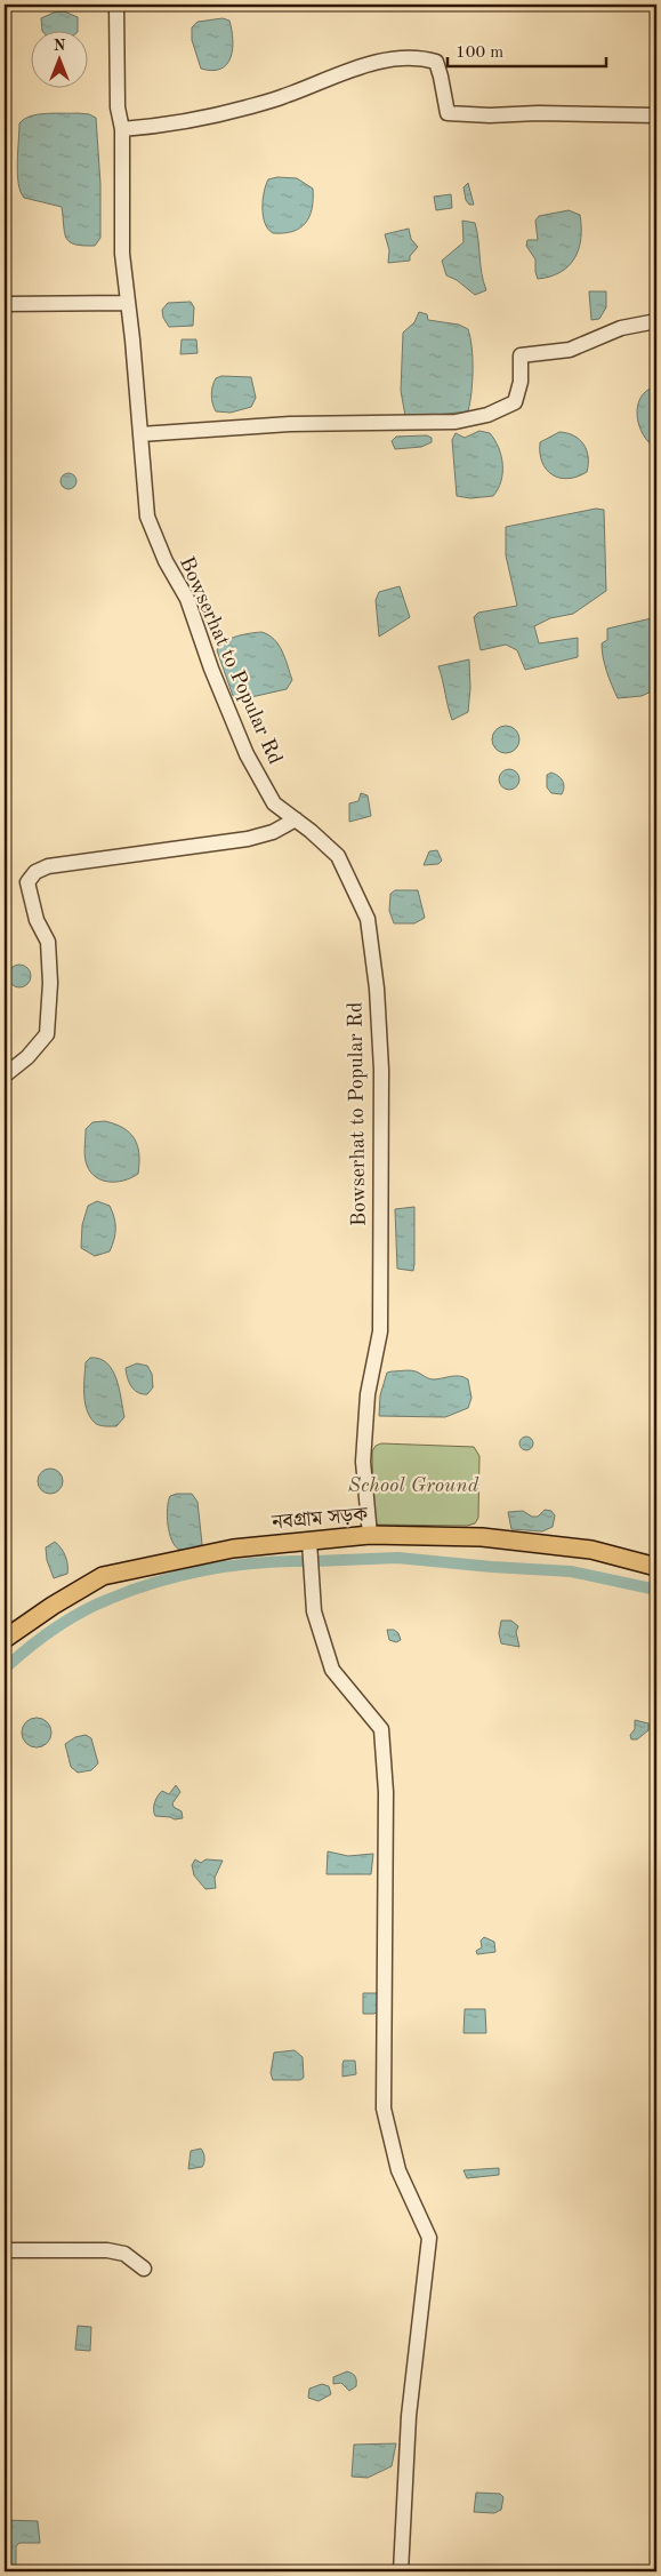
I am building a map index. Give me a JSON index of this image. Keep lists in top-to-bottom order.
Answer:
{
  "streets": {
    "main road": ["নবগ্রাম সড়ক"],
    "street": ["Bowserhat to Popular Rd"]
  },
  "crossings": [
    ["Bowserhat to Popular Rd", "নবগ্রাম সড়ক"]
  ],
  "parks": ["School Ground"],
  "scale_bar": "100 m",
  "north": "top"
}
